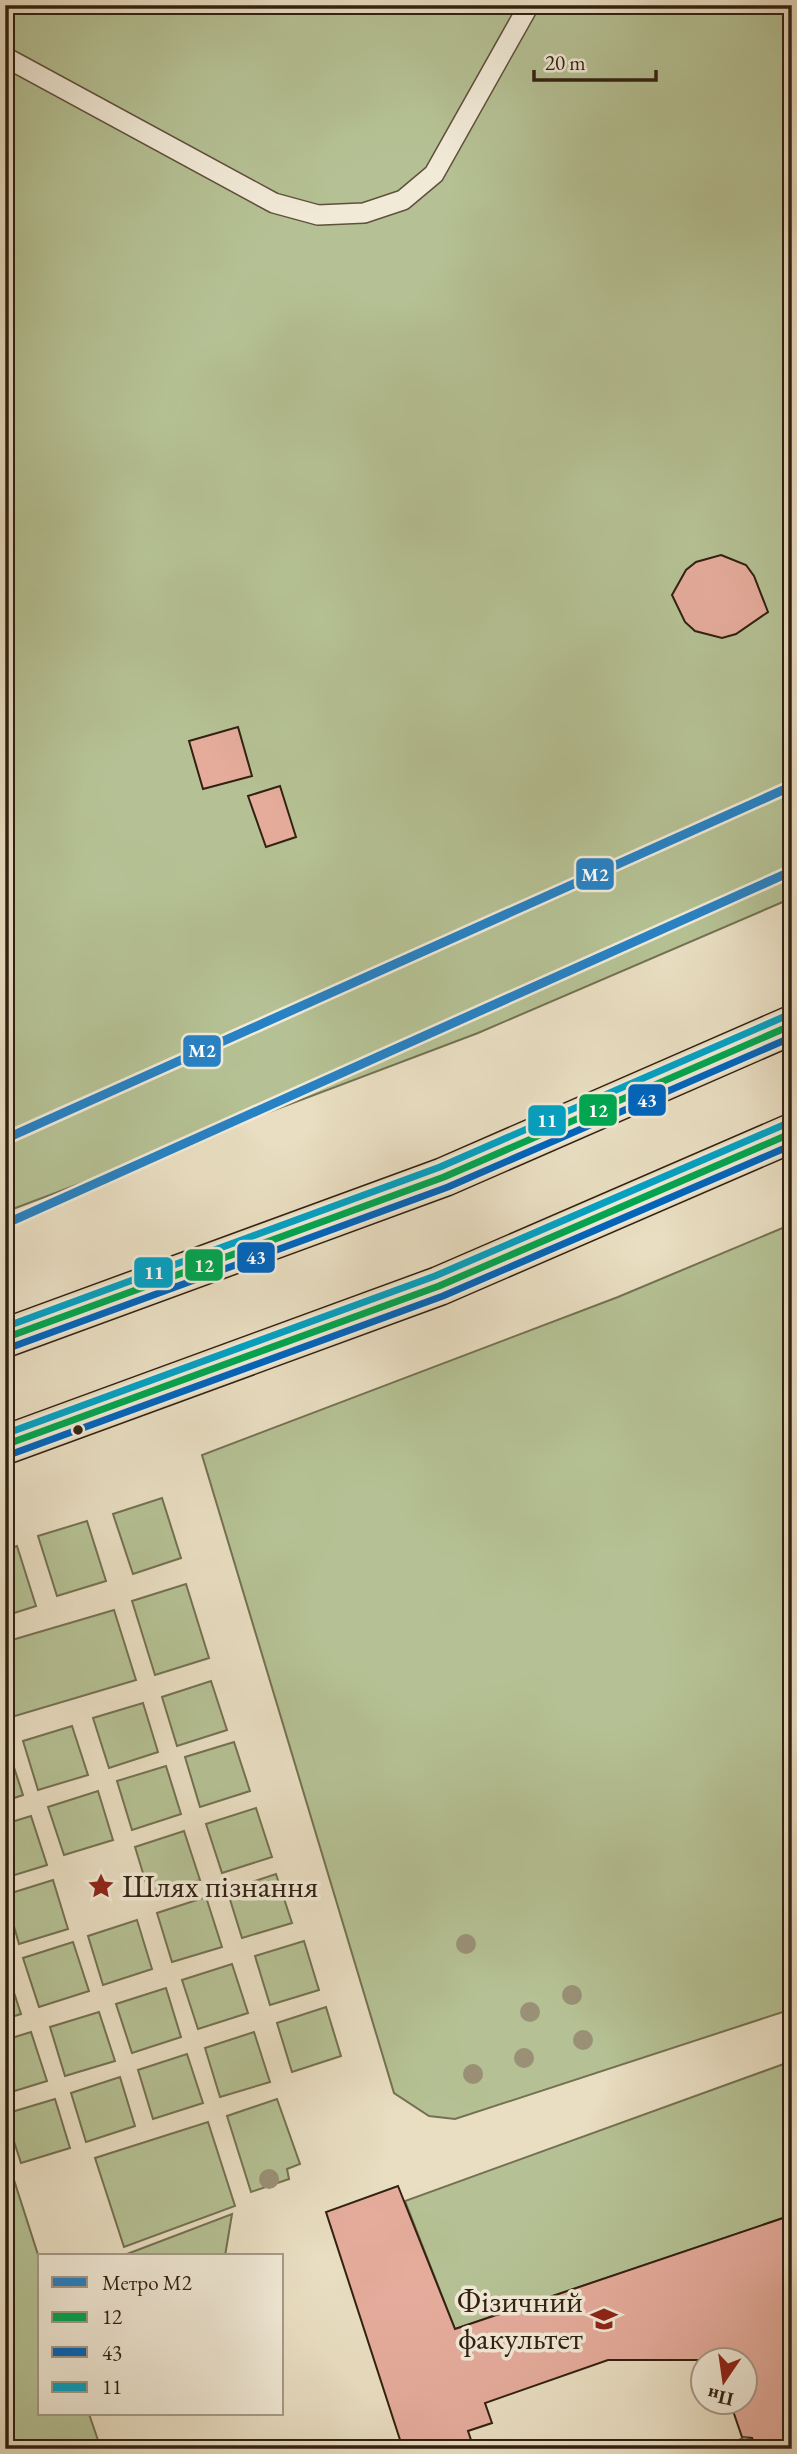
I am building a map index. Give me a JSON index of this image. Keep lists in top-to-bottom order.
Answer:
{
  "places": {
    "place": ["Шлях пізнання"],
    "school or university": ["Фізичний факультет"]
  },
  "lines": [
    "metro line M2",
    "transit line 11",
    "transit line 12",
    "transit line 43"
  ],
  "legend": [
    "Метро M2",
    "12",
    "43",
    "11"
  ],
  "scale_bar": "20 m",
  "north": "bottom"
}
